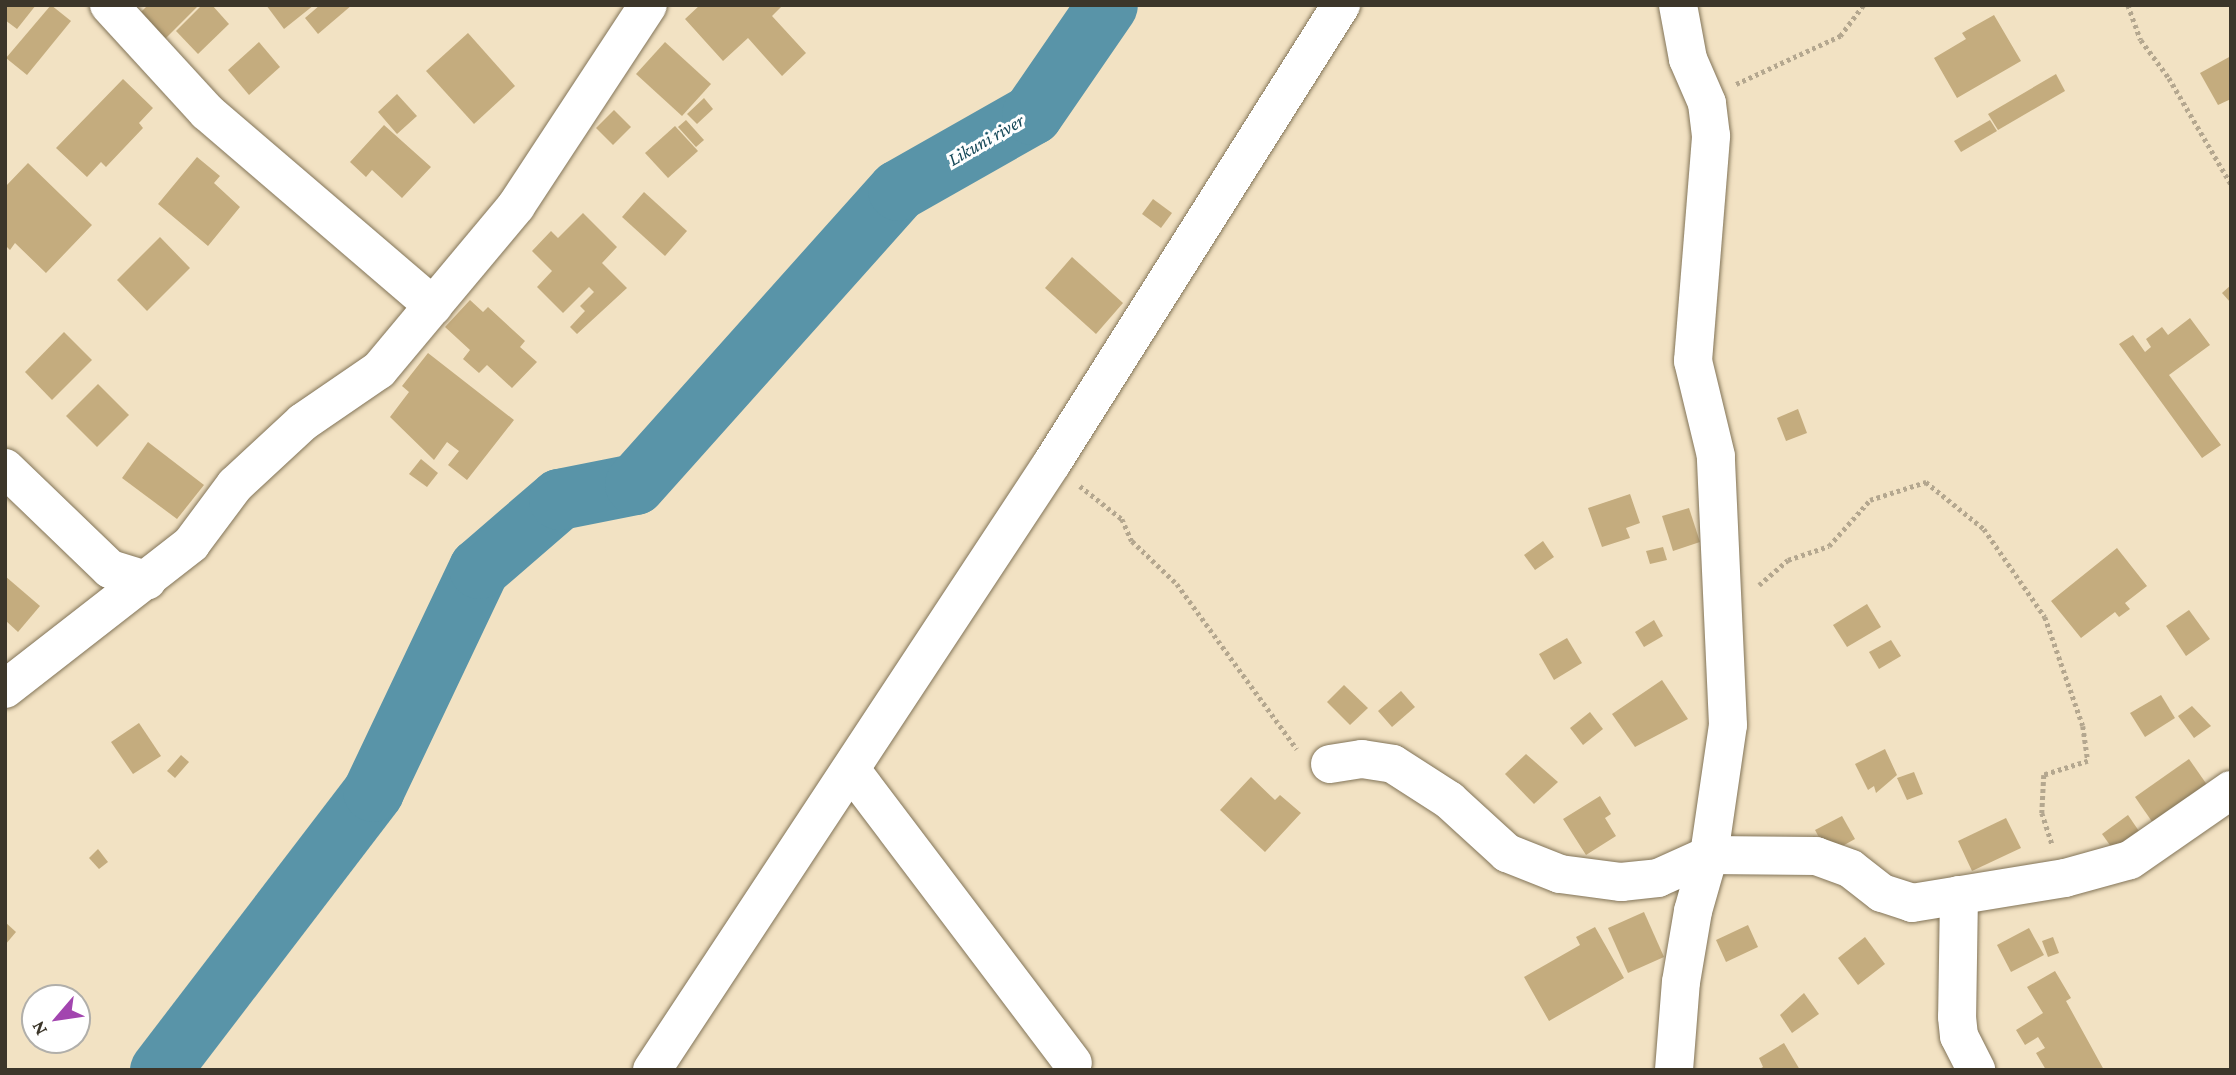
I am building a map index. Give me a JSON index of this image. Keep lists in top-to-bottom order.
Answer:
{
  "water": ["Likuni river"],
  "north": "bottom left"
}
